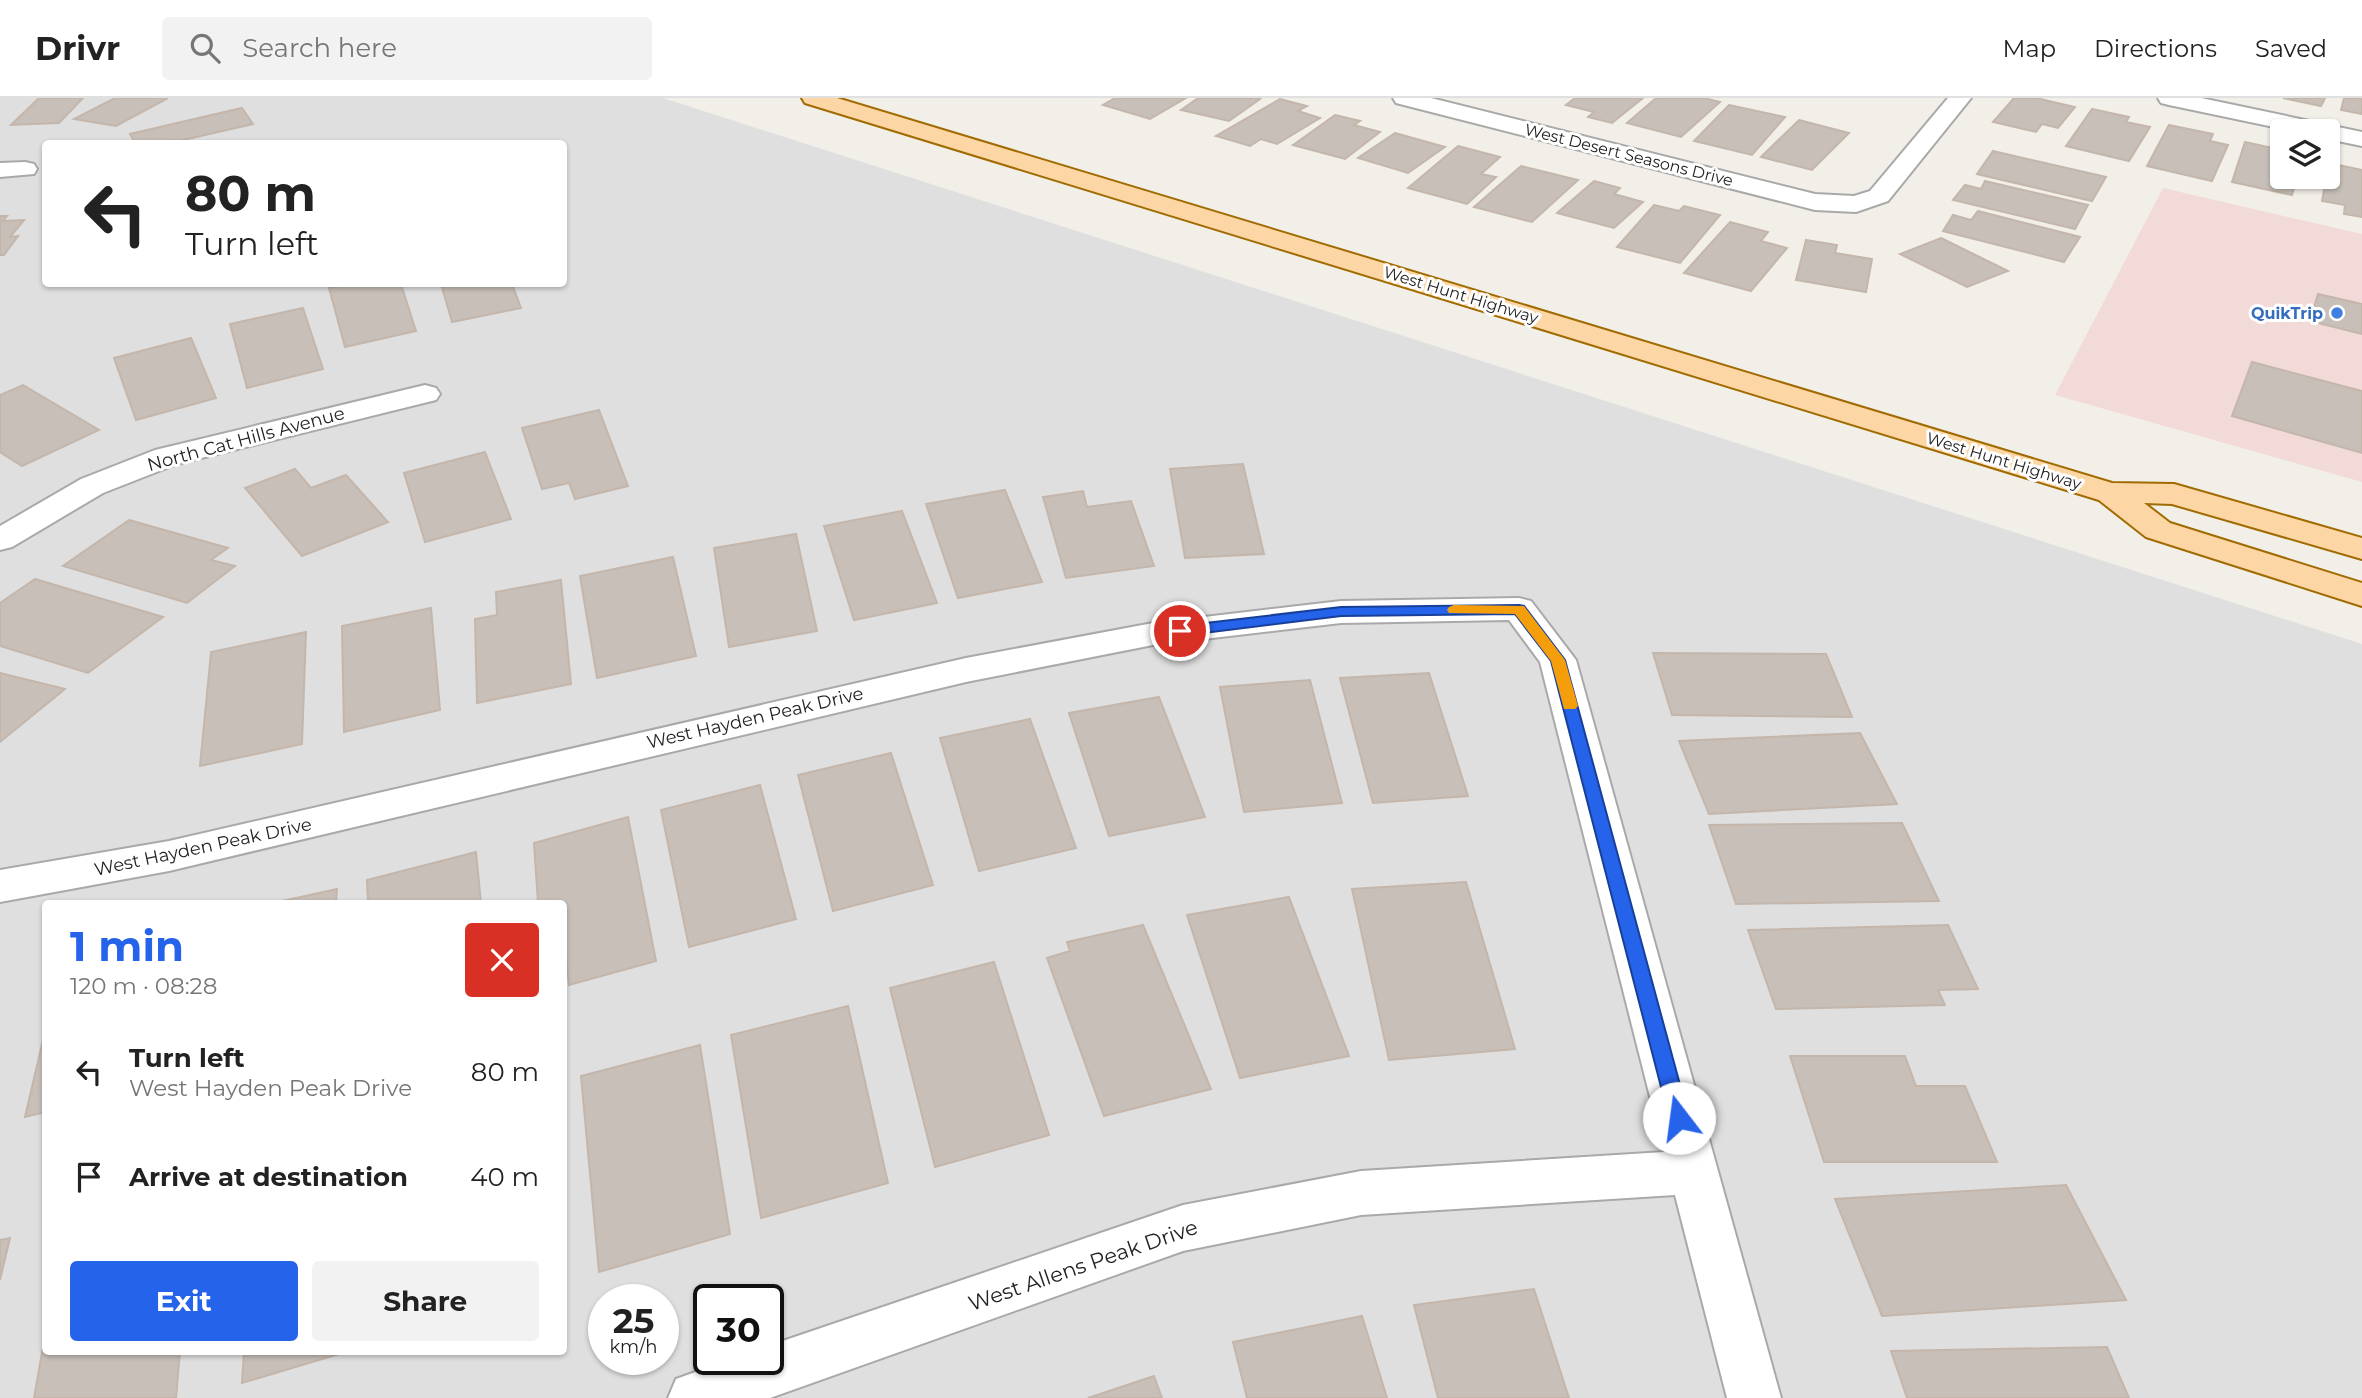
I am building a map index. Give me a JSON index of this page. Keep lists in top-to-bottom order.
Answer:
{
  "streets": {
    "main road": ["West Hunt Highway"],
    "street": [
      "West Desert Seasons Drive",
      "North Cat Hills Avenue",
      "West Hayden Peak Drive",
      "West Allens Peak Drive"
    ]
  },
  "crossings": [
    ["West Hayden Peak Drive", "West Allens Peak Drive"]
  ],
  "places": ["QuikTrip"],
  "page": {
    "header": "Drivr",
    "search": "Search here",
    "nav": ["Map", "Directions", "Saved"],
    "turn": ["80 m", "Turn left"],
    "heading": ["1 min", "120 m · 08:28"],
    "list": [
      {
        "name": "Turn left",
        "note": "West Hayden Peak Drive",
        "value": "80 m"
      },
      {
        "name": "Arrive at destination",
        "value": "40 m"
      }
    ],
    "buttons": ["Exit", "Share"],
    "speed": "25 km/h",
    "limit": "30"
  }
}
